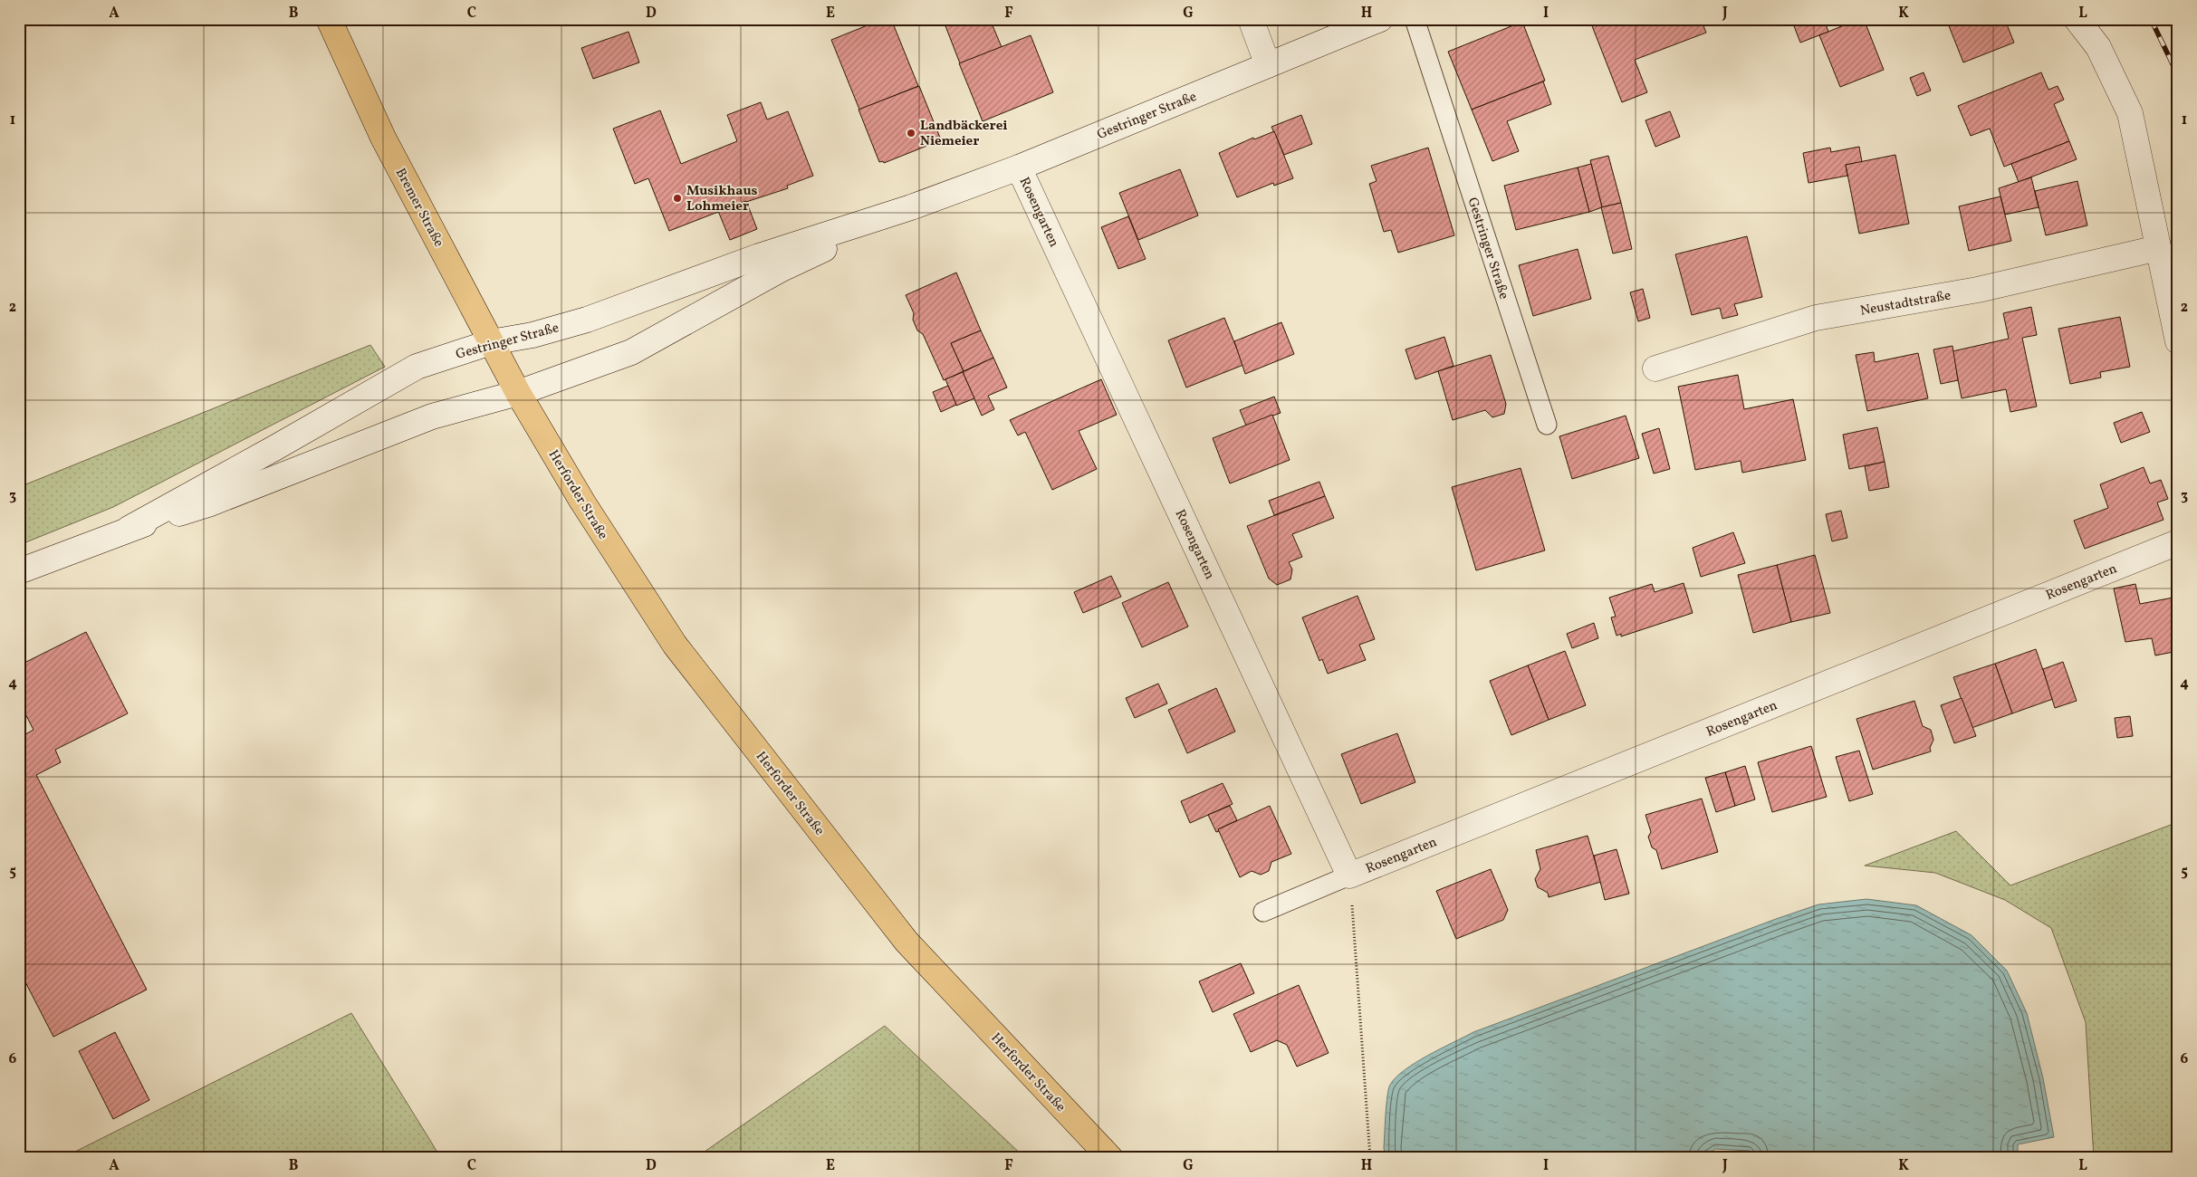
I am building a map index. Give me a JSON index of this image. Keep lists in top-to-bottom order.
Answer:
{
  "streets": {
    "main road": ["Bremer Straße", "Herforder Straße"],
    "street": ["Gestringer Straße", "Rosengarten", "Neustadtstraße"]
  },
  "crossings": [
    ["Gestringer Straße", "Bremer Straße"],
    ["Gestringer Straße", "Rosengarten"],
    ["Gestringer Straße", "Herforder Straße"],
    ["Bremer Straße", "Herforder Straße"]
  ],
  "places": ["Landbäckerei Niemeier", "Musikhaus Lohmeier"],
  "grid": {
    "columns": [
      "A",
      "B",
      "C",
      "D",
      "E",
      "F",
      "G",
      "H",
      "I",
      "J",
      "K",
      "L"
    ],
    "rows": [
      "1",
      "2",
      "3",
      "4",
      "5",
      "6"
    ]
  }
}
